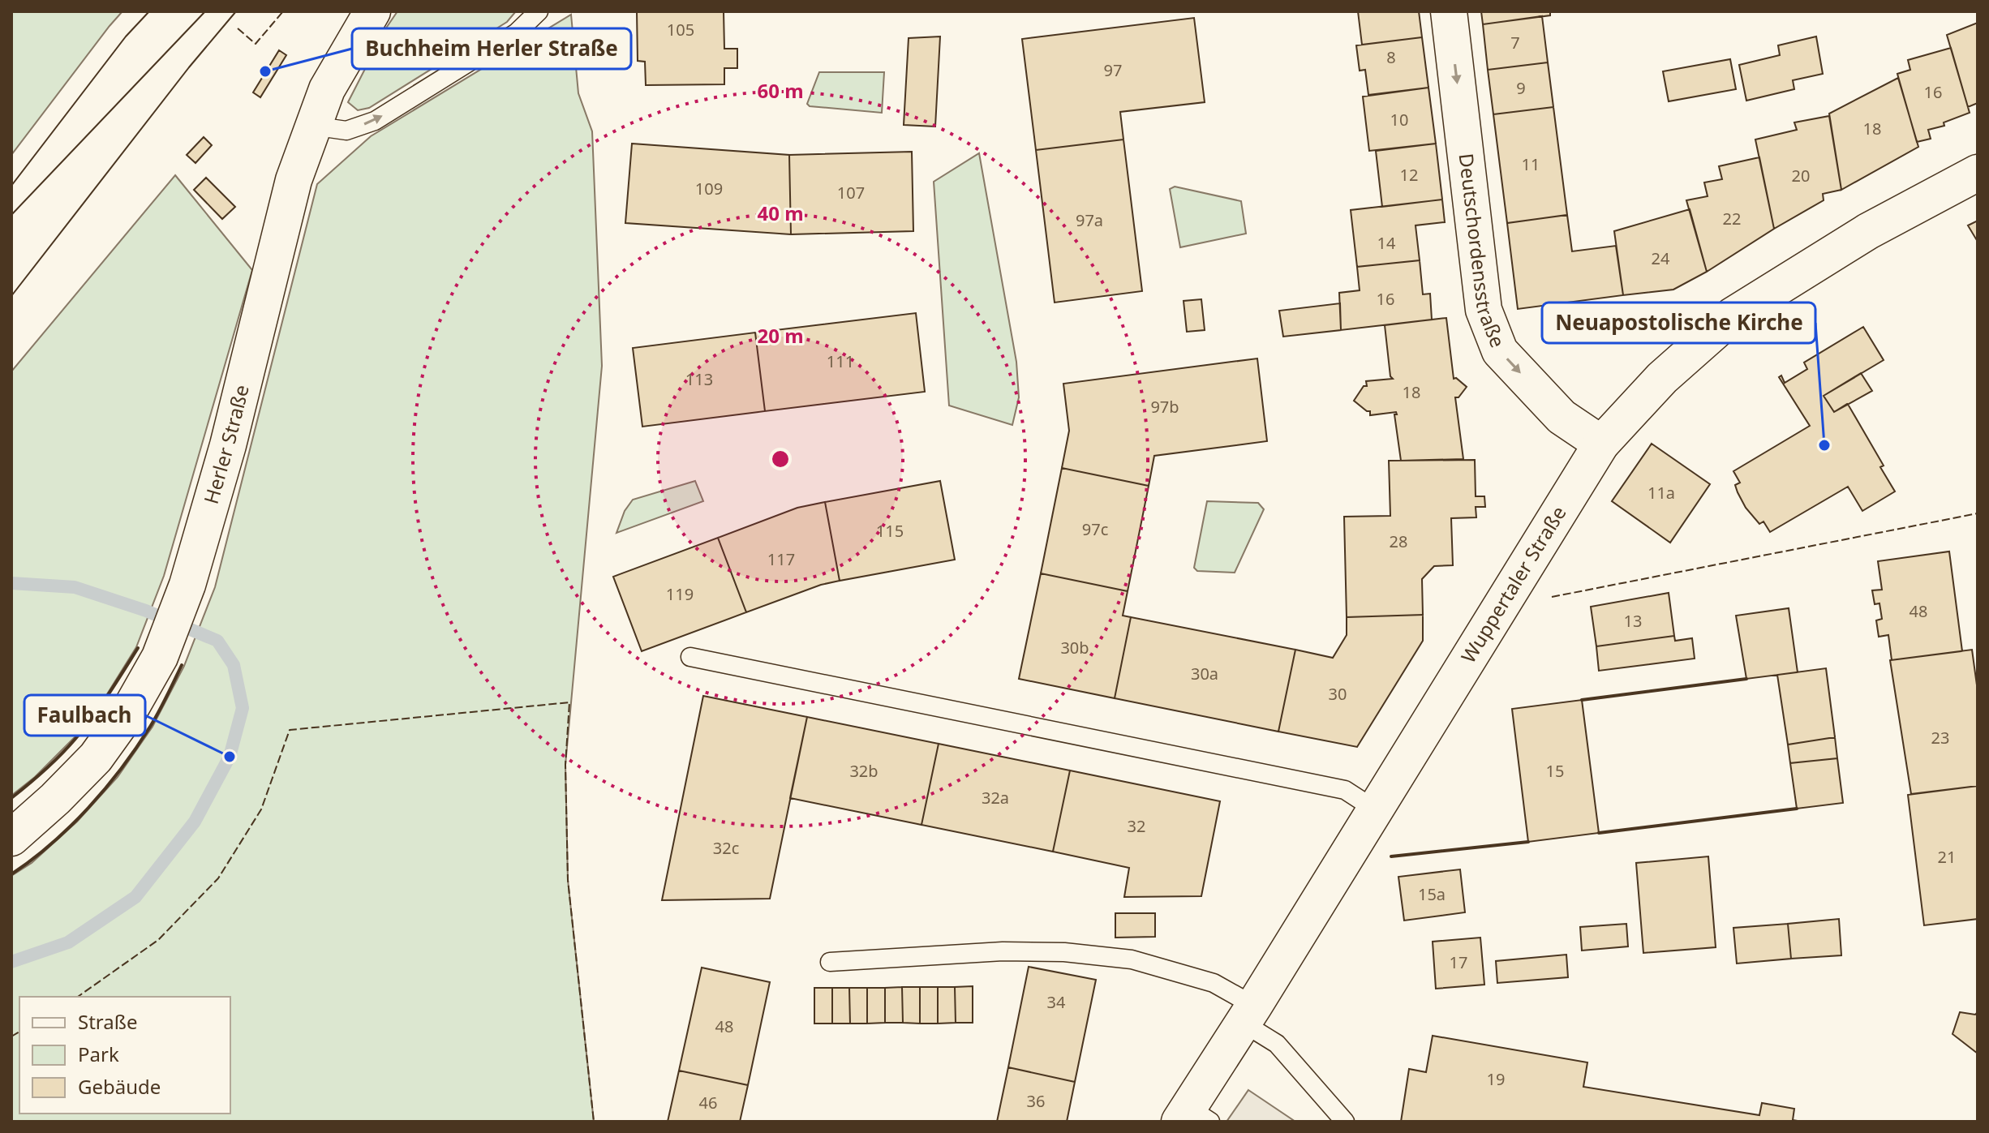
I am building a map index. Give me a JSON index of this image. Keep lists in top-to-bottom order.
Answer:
{
  "streets": {
    "street": ["Deutschordensstraße", "Herler Straße", "Wuppertaler Straße"]
  },
  "crossings": [
    ["Deutschordensstraße", "Wuppertaler Straße"]
  ],
  "one_way": ["Deutschordensstraße"],
  "places": ["Buchheim Herler Straße", "Neuapostolische Kirche", "Faulbach"],
  "house_numbers": [
    "105",
    "7",
    "8",
    "97",
    "9",
    "16",
    "10",
    "18",
    "11",
    "12",
    "20",
    "109",
    "107",
    "22",
    "97a",
    "14",
    "24",
    "16",
    "111",
    "113",
    "18",
    "97b",
    "11a",
    "97c",
    "115",
    "28",
    "117",
    "119",
    "48",
    "13",
    "30b",
    "30a",
    "30",
    "23",
    "32b",
    "15",
    "32a",
    "32",
    "32c",
    "21",
    "15a",
    "17",
    "34",
    "48",
    "19",
    "36",
    "46"
  ],
  "legend": ["Straße", "Park", "Gebäude"],
  "rings": ["60 m", "40 m", "20 m"]
}
